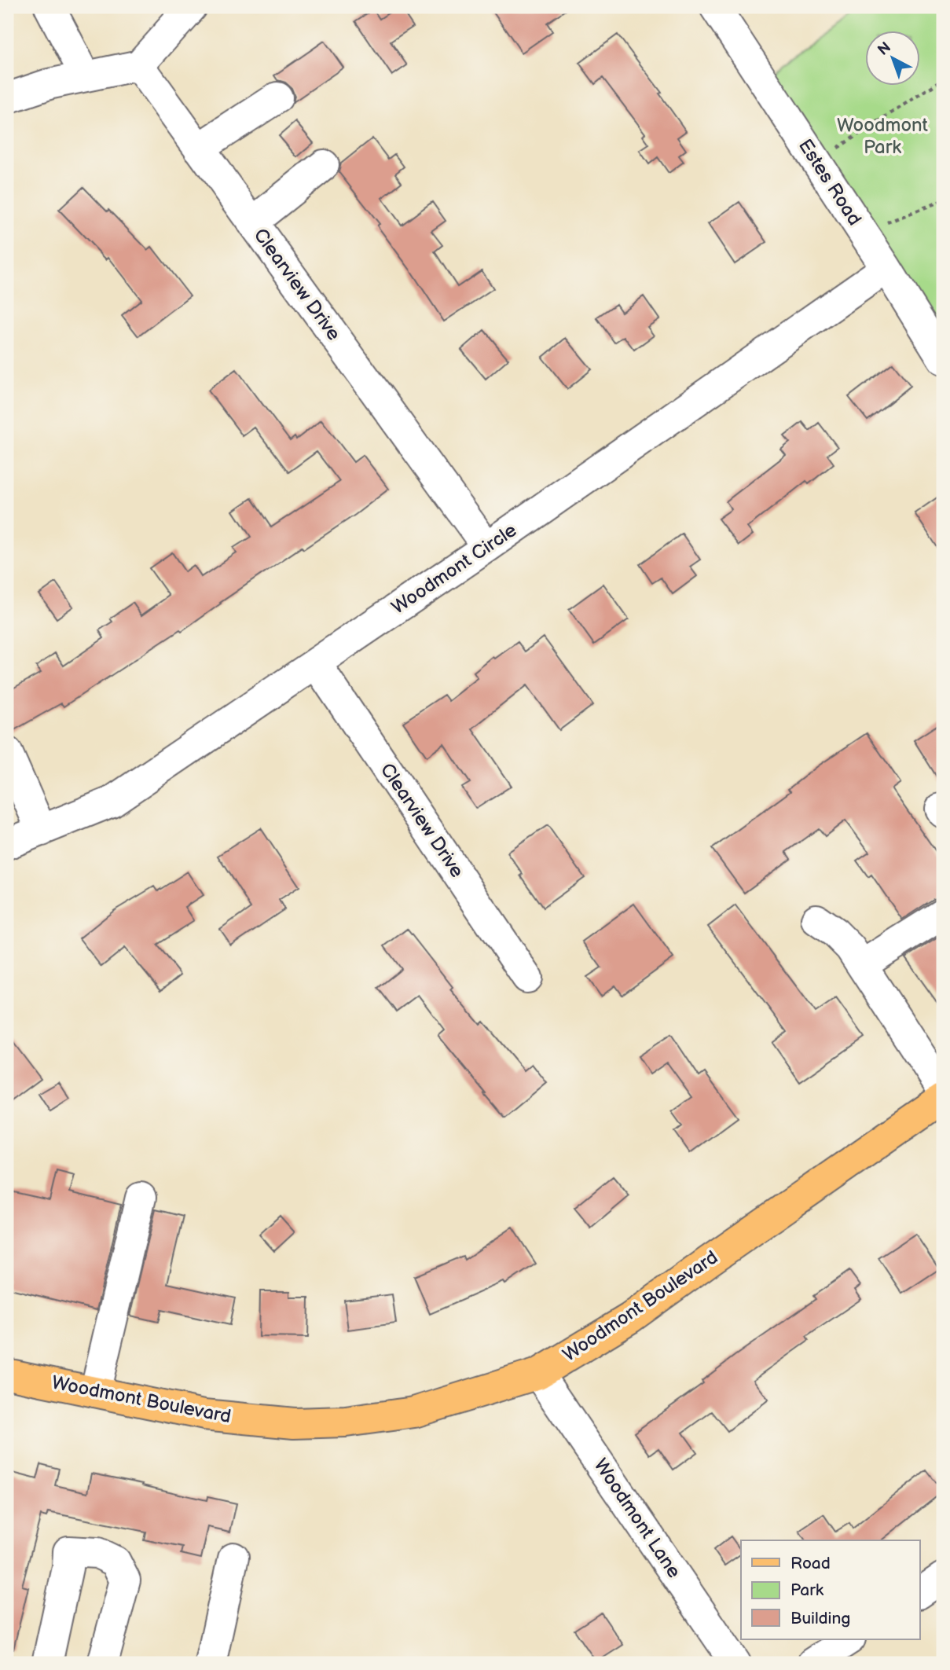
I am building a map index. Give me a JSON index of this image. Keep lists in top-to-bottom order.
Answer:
{
  "streets": {
    "main road": ["Woodmont Boulevard"],
    "street": [
      "Estes Road",
      "Clearview Drive",
      "Woodmont Circle",
      "Woodmont Lane"
    ]
  },
  "crossings": [
    ["Estes Road", "Woodmont Circle"],
    ["Clearview Drive", "Woodmont Circle"],
    ["Woodmont Boulevard", "Woodmont Lane"]
  ],
  "parks": ["Woodmont Park"],
  "legend": ["Road", "Park", "Building"],
  "north": "top left"
}
